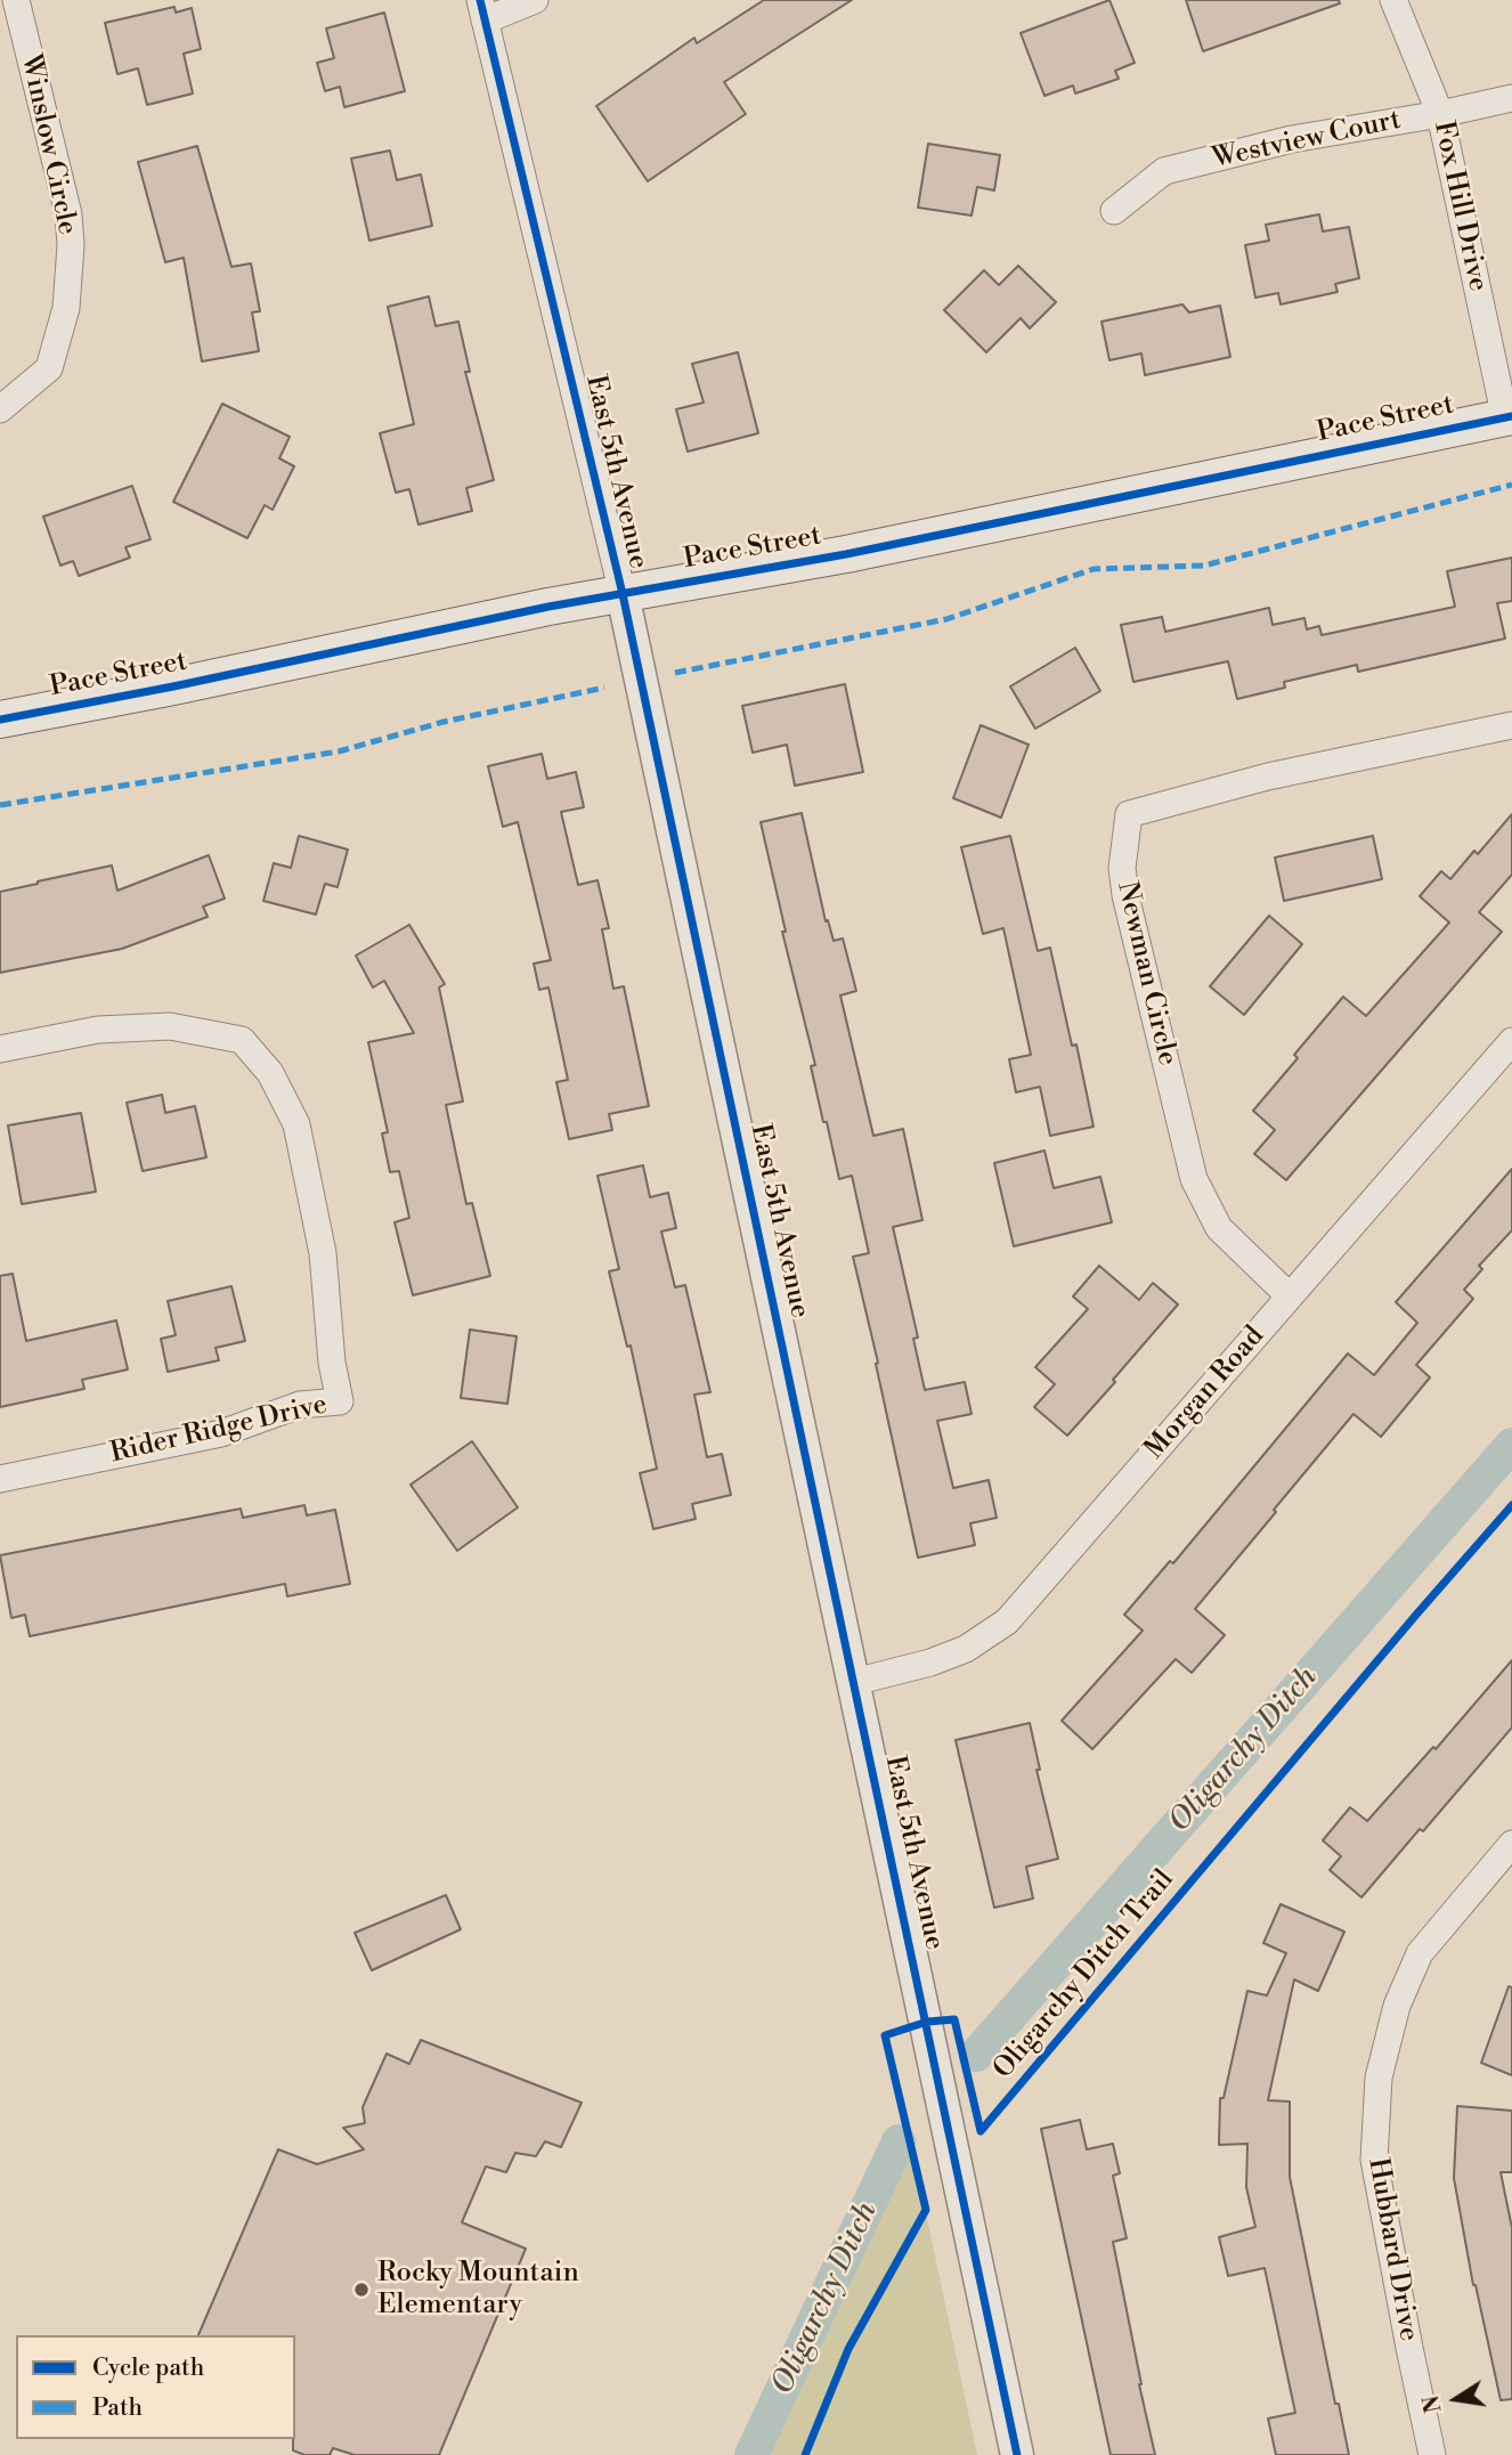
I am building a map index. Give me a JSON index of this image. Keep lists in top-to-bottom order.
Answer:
{
  "streets": {
    "main road": ["Pace Street"],
    "street": [
      "Westview Court",
      "Winslow Circle",
      "Fox Hill Drive",
      "East 5th Avenue",
      "Newman Circle",
      "Morgan Road",
      "Rider Ridge Drive",
      "Hubbard Drive"
    ],
    "cycle path": ["Oligarchy Ditch Trail"]
  },
  "crossings": [
    ["Westview Court", "Fox Hill Drive"],
    ["Fox Hill Drive", "Pace Street"],
    ["Pace Street", "East 5th Avenue"],
    ["East 5th Avenue", "Morgan Road"],
    ["Newman Circle", "Morgan Road"]
  ],
  "water": ["Oligarchy Ditch"],
  "places": ["Rocky Mountain Elementary"],
  "legend": ["Cycle path", "Path"],
  "north": "left"
}
